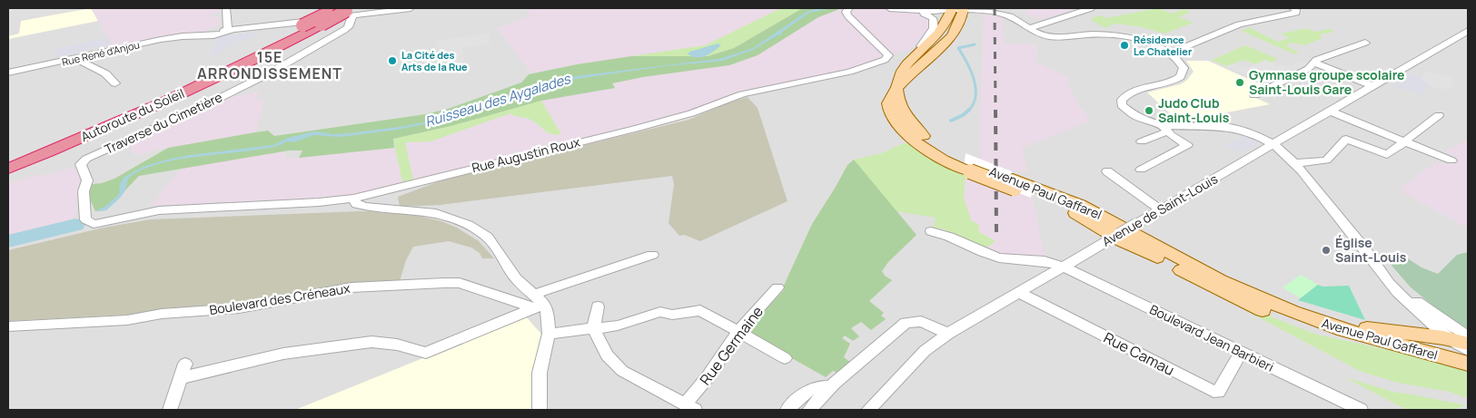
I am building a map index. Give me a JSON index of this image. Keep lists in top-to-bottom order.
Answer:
{
  "streets": {
    "highway": ["Autoroute du Soleil"],
    "main road": ["Avenue Paul Gaffarel"],
    "street": [
      "Rue René d'Anjou",
      "Traverse du Cimetière",
      "Rue Augustin Roux",
      "Avenue de Saint-Louis",
      "Boulevard des Créneaux",
      "Boulevard Jean Barbieri",
      "Rue Germaine",
      "Rue Camau"
    ]
  },
  "crossings": [
    ["Rue René d'Anjou", "Autoroute du Soleil"],
    ["Rue René d'Anjou", "Traverse du Cimetière"],
    ["Autoroute du Soleil", "Traverse du Cimetière"],
    ["Traverse du Cimetière", "Rue Augustin Roux"],
    ["Avenue de Saint-Louis", "Boulevard Jean Barbieri"],
    ["Avenue de Saint-Louis", "Rue Camau"],
    ["Boulevard Jean Barbieri", "Rue Camau"]
  ],
  "districts": ["15E ARRONDISSEMENT"],
  "water": ["Ruisseau des Aygalades"],
  "places": [
    "Résidence Le Chatelier",
    "La Cité des Arts de la Rue",
    "Gymnase groupe scolaire Saint-Louis Gare",
    "Judo Club Saint-Louis",
    "Église Saint-Louis"
  ]
}
